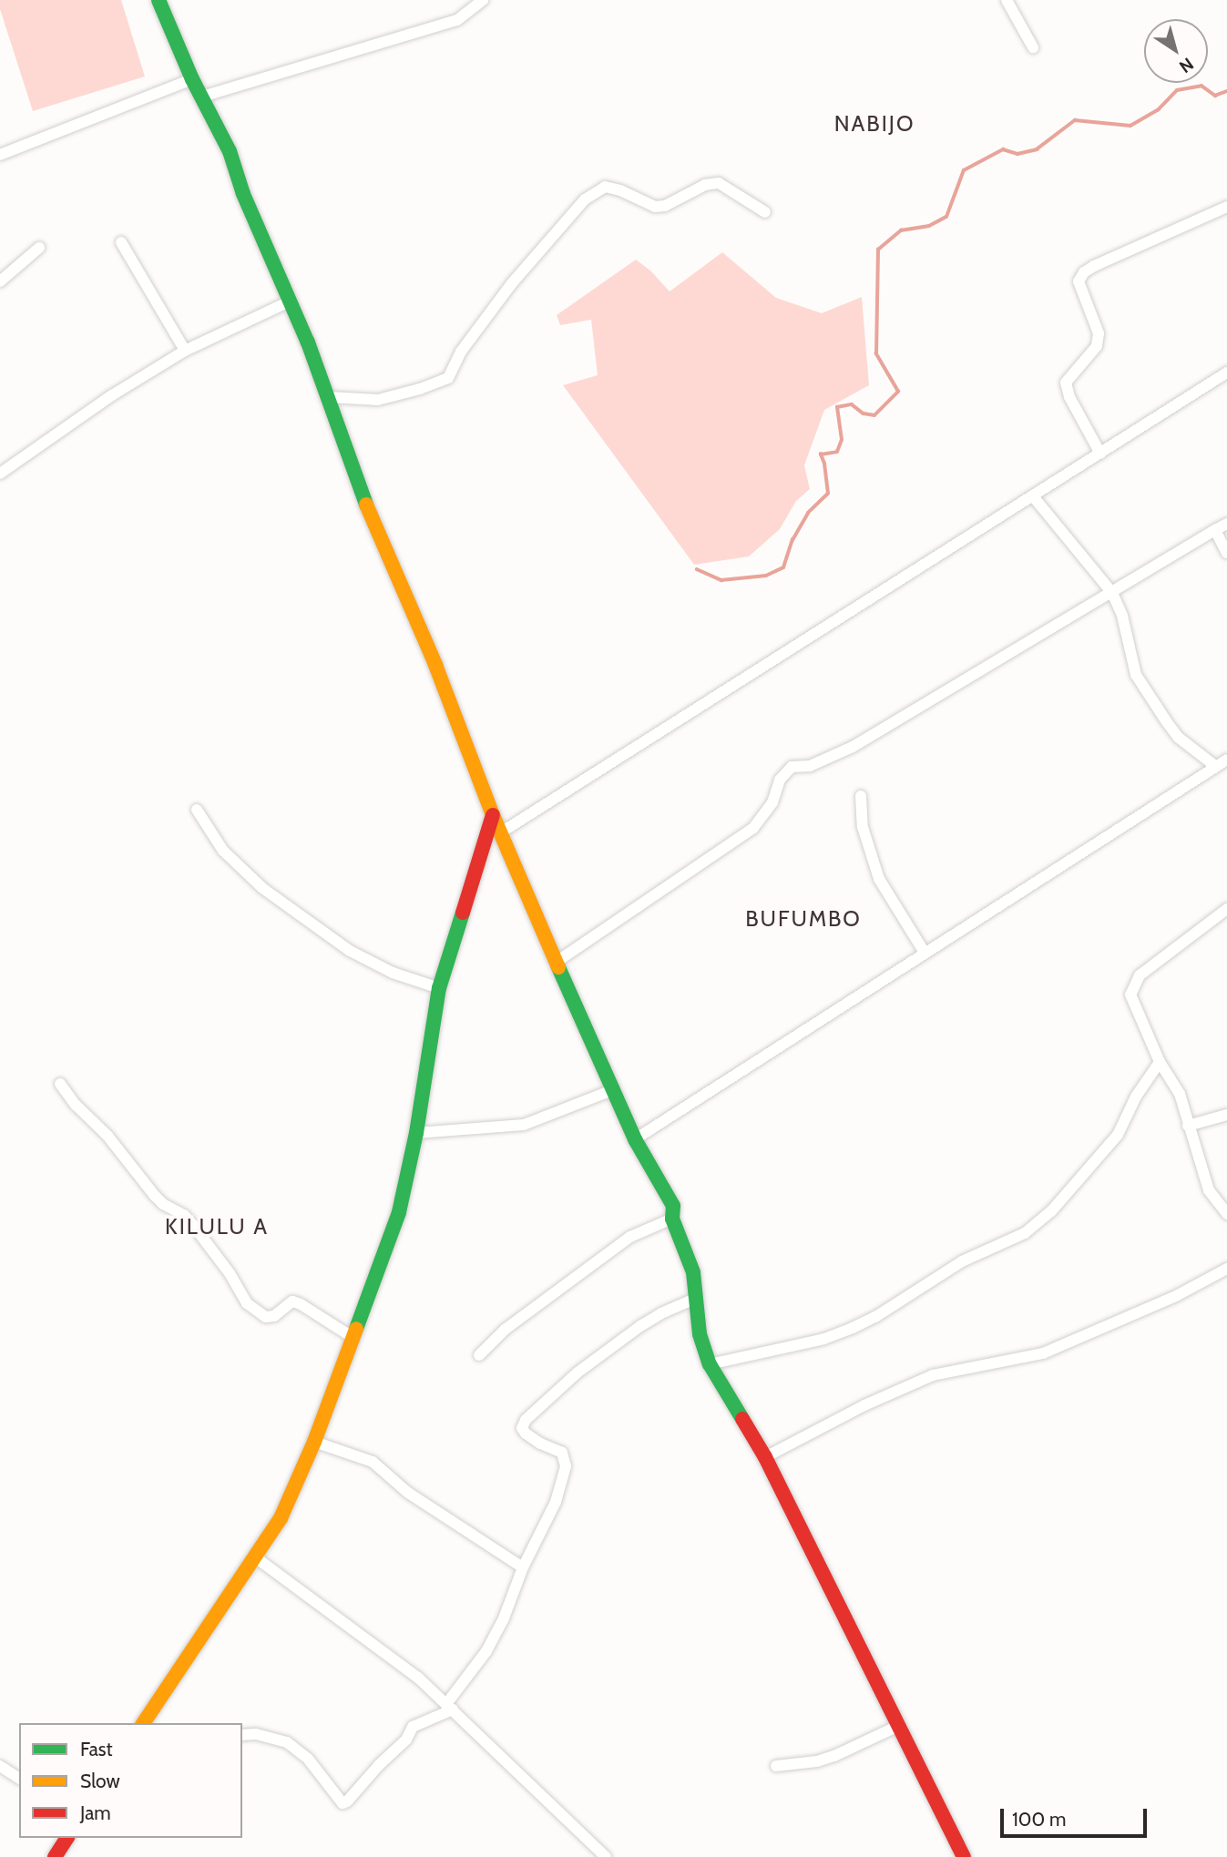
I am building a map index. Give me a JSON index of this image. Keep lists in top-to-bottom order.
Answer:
{
  "districts": ["NABIJO", "BUFUMBO", "KILULU A"],
  "legend": ["Fast", "Slow", "Jam"],
  "scale_bar": "100 m",
  "north": "bottom right"
}
